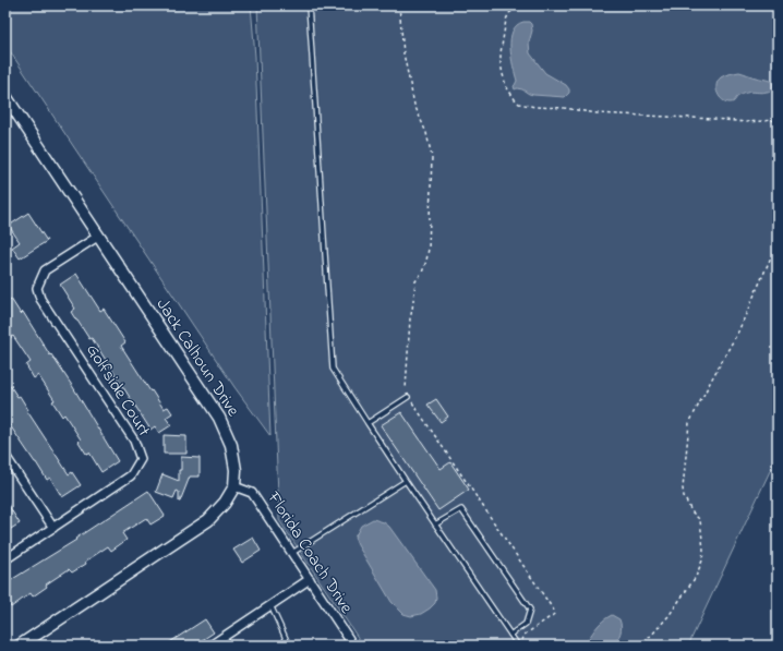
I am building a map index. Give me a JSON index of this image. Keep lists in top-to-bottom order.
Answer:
{
  "streets": {
    "street": ["Jack Calhoun Drive", "Golfside Court", "Florida Coach Drive"]
  },
  "crossings": [
    ["Jack Calhoun Drive", "Golfside Court"],
    ["Jack Calhoun Drive", "Florida Coach Drive"]
  ]
}
